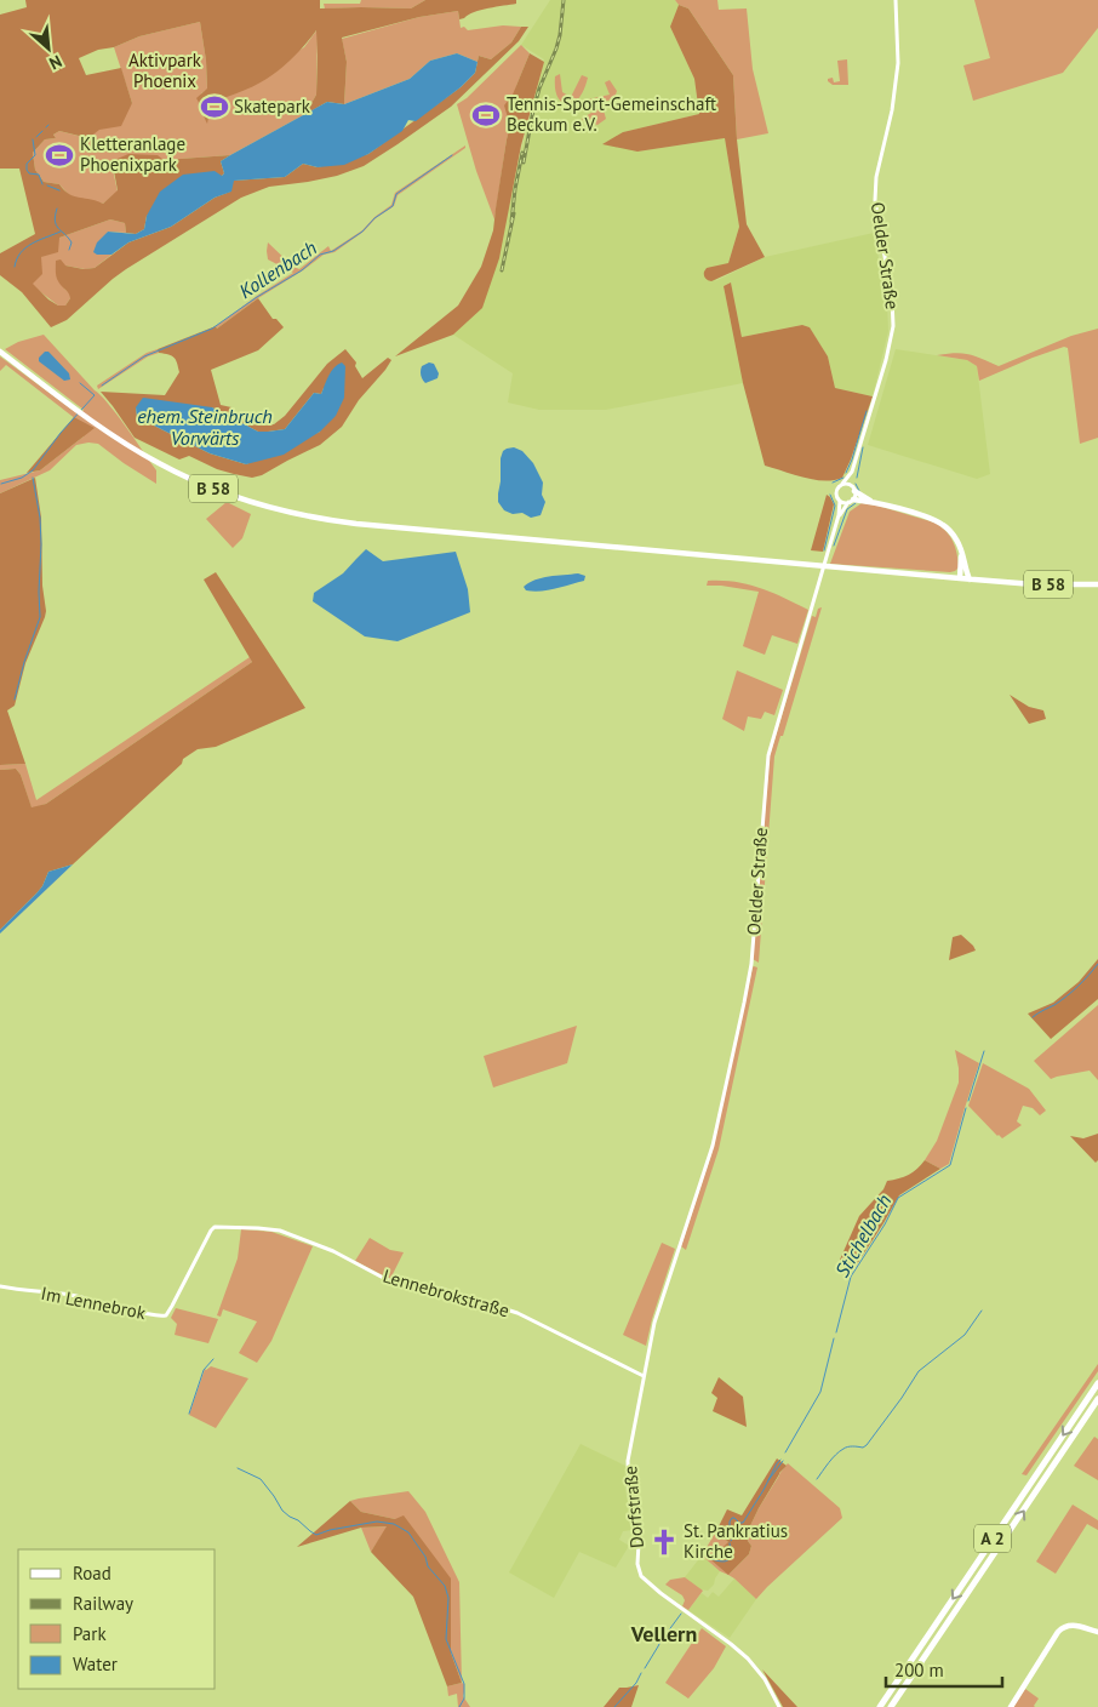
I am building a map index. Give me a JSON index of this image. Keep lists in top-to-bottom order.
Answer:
{
  "streets": {
    "highway": ["A 2"],
    "main road": ["B 58"],
    "street": [
      "Oelder Straße",
      "Lennebrokstraße",
      "Im Lennebrok",
      "Dorfstraße"
    ]
  },
  "crossings": [
    ["Oelder Straße", "Dorfstraße"],
    ["Lennebrokstraße", "Im Lennebrok"],
    ["Lennebrokstraße", "Dorfstraße"]
  ],
  "districts": ["Vellern"],
  "water": ["Kollenbach", "ehem. Steinbruch Vorwärts", "Stichelbach"],
  "parks": ["Aktivpark Phoenix"],
  "places": {
    "sports": ["Skatepark", "Tennis-Sport-Gemeinschaft Beckum e.V.", "Kletteranlage Phoenixpark"],
    "church": ["St. Pankratius Kirche"]
  },
  "legend": [
    "Road",
    "Railway",
    "Park",
    "Water"
  ],
  "scale_bar": "200 m",
  "north": "bottom right"
}
